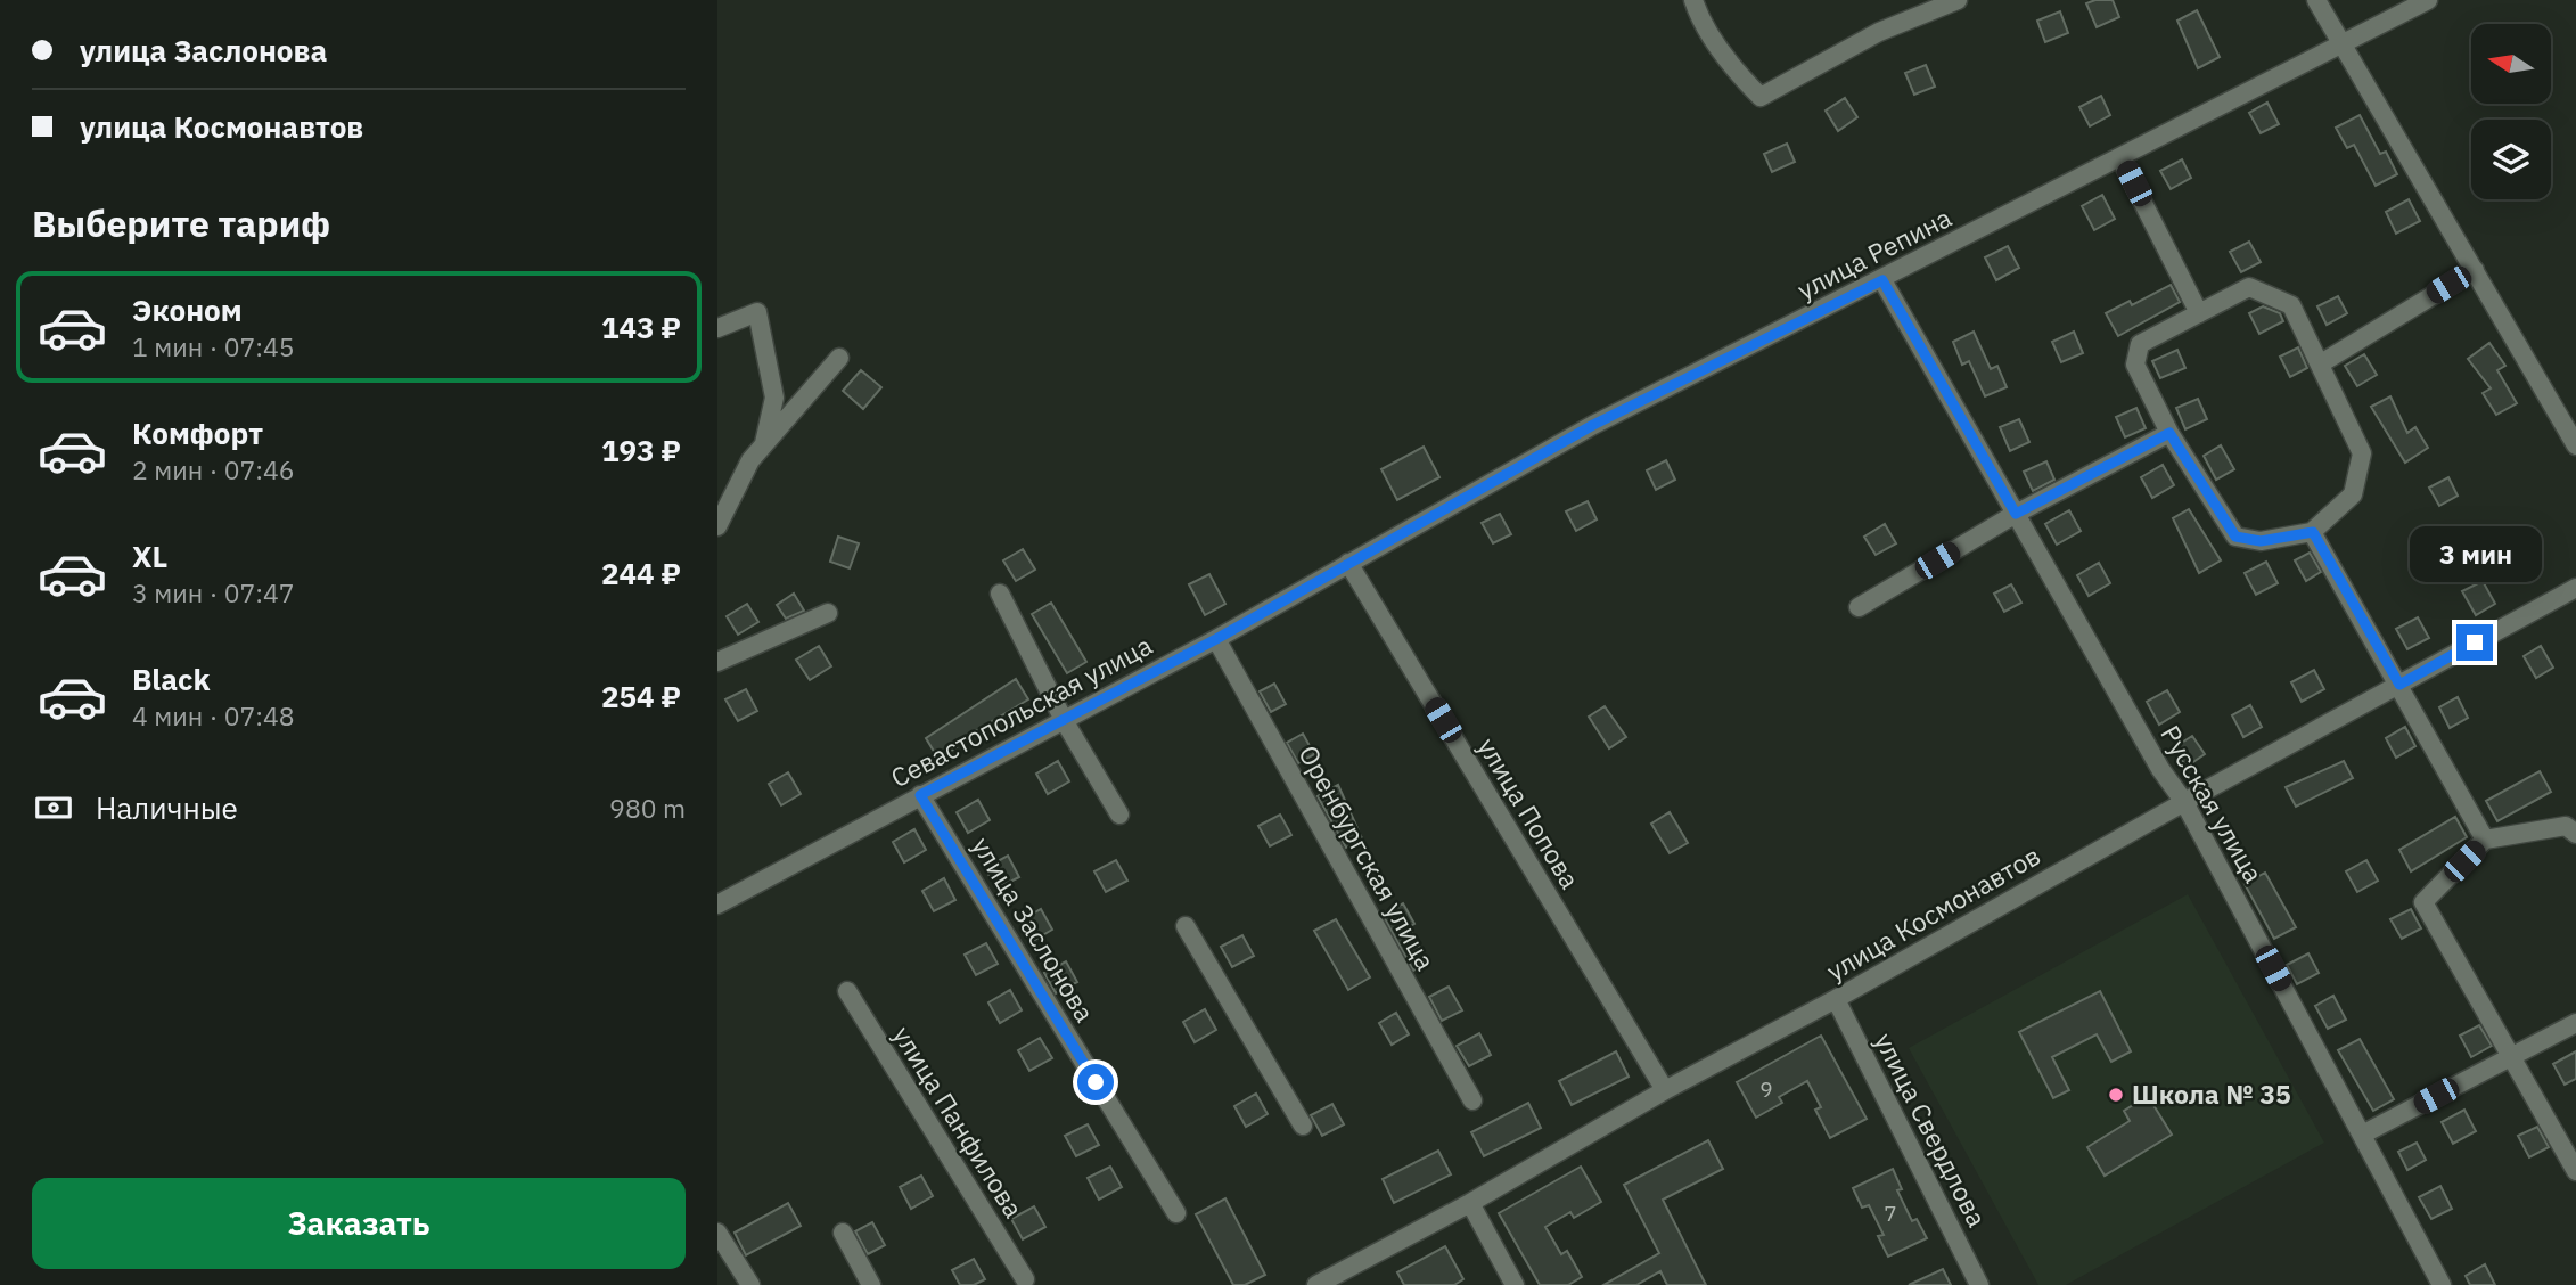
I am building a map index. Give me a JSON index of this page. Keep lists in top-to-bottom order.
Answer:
{
  "streets": {
    "street": [
      "улица Репина",
      "Севастопольская улица",
      "Русская улица",
      "улица Попова",
      "Оренбургская улица",
      "улица Космонавтов",
      "улица Заслонова",
      "улица Панфилова",
      "улица Свердлова"
    ]
  },
  "crossings": [
    ["улица Репина", "Севастопольская улица"],
    ["улица Репина", "Русская улица"],
    ["улица Репина", "улица Попова"],
    ["Севастопольская улица", "улица Попова"],
    ["Севастопольская улица", "Оренбургская улица"],
    ["Севастопольская улица", "улица Заслонова"],
    ["Русская улица", "улица Космонавтов"],
    ["улица Попова", "улица Космонавтов"],
    ["улица Космонавтов", "улица Свердлова"]
  ],
  "places": ["Школа № 35"],
  "house_numbers": ["9", "7"],
  "north": "left",
  "page": {
    "banner": ["улица Заслонова", "улица Космонавтов"],
    "heading": "Выберите тариф",
    "list": [
      {
        "name": "Эконом",
        "note": "1 мин · 07:45",
        "value": "143 ₽"
      },
      {
        "name": "Комфорт",
        "note": "2 мин · 07:46",
        "value": "193 ₽"
      },
      {
        "name": "XL",
        "note": "3 мин · 07:47",
        "value": "244 ₽"
      },
      {
        "name": "Black",
        "note": "4 мин · 07:48",
        "value": "254 ₽"
      }
    ],
    "bubble": "3 мин",
    "pay": ["Наличные", "980 m"],
    "buttons": "Заказать"
  }
}
